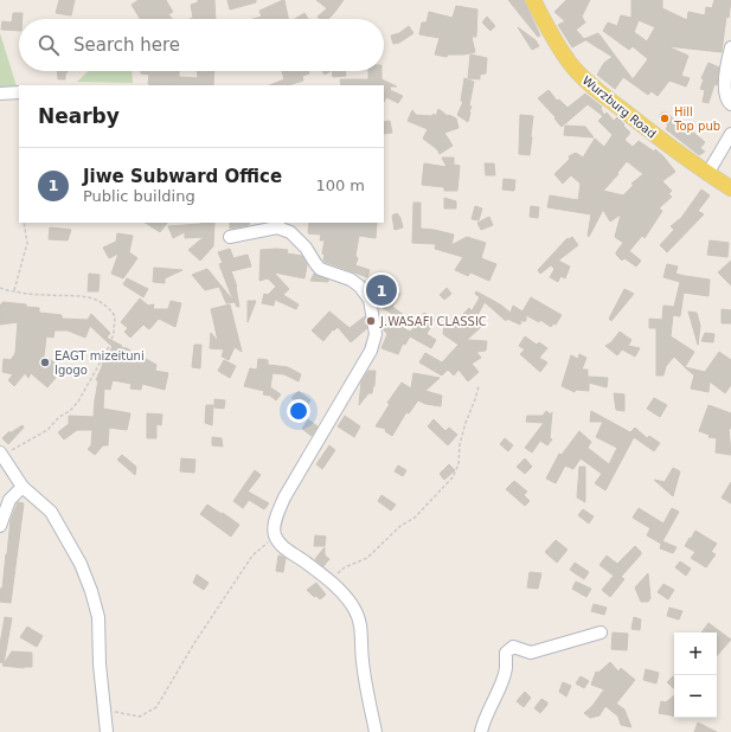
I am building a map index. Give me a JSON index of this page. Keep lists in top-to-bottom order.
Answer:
{
  "streets": {
    "main road": ["Wurzburg Road"]
  },
  "places": ["Hill Top pub", "J.WASAFI CLASSIC", "EAGT mizeituni Igogo"],
  "page": {
    "search": "Search here",
    "heading": "Nearby",
    "list": [
      {
        "mark": "1",
        "name": "Jiwe Subward Office",
        "note": "Public building",
        "value": "100 m"
      }
    ],
    "pins": "1",
    "map_buttons": ["+", "−"]
  }
}
